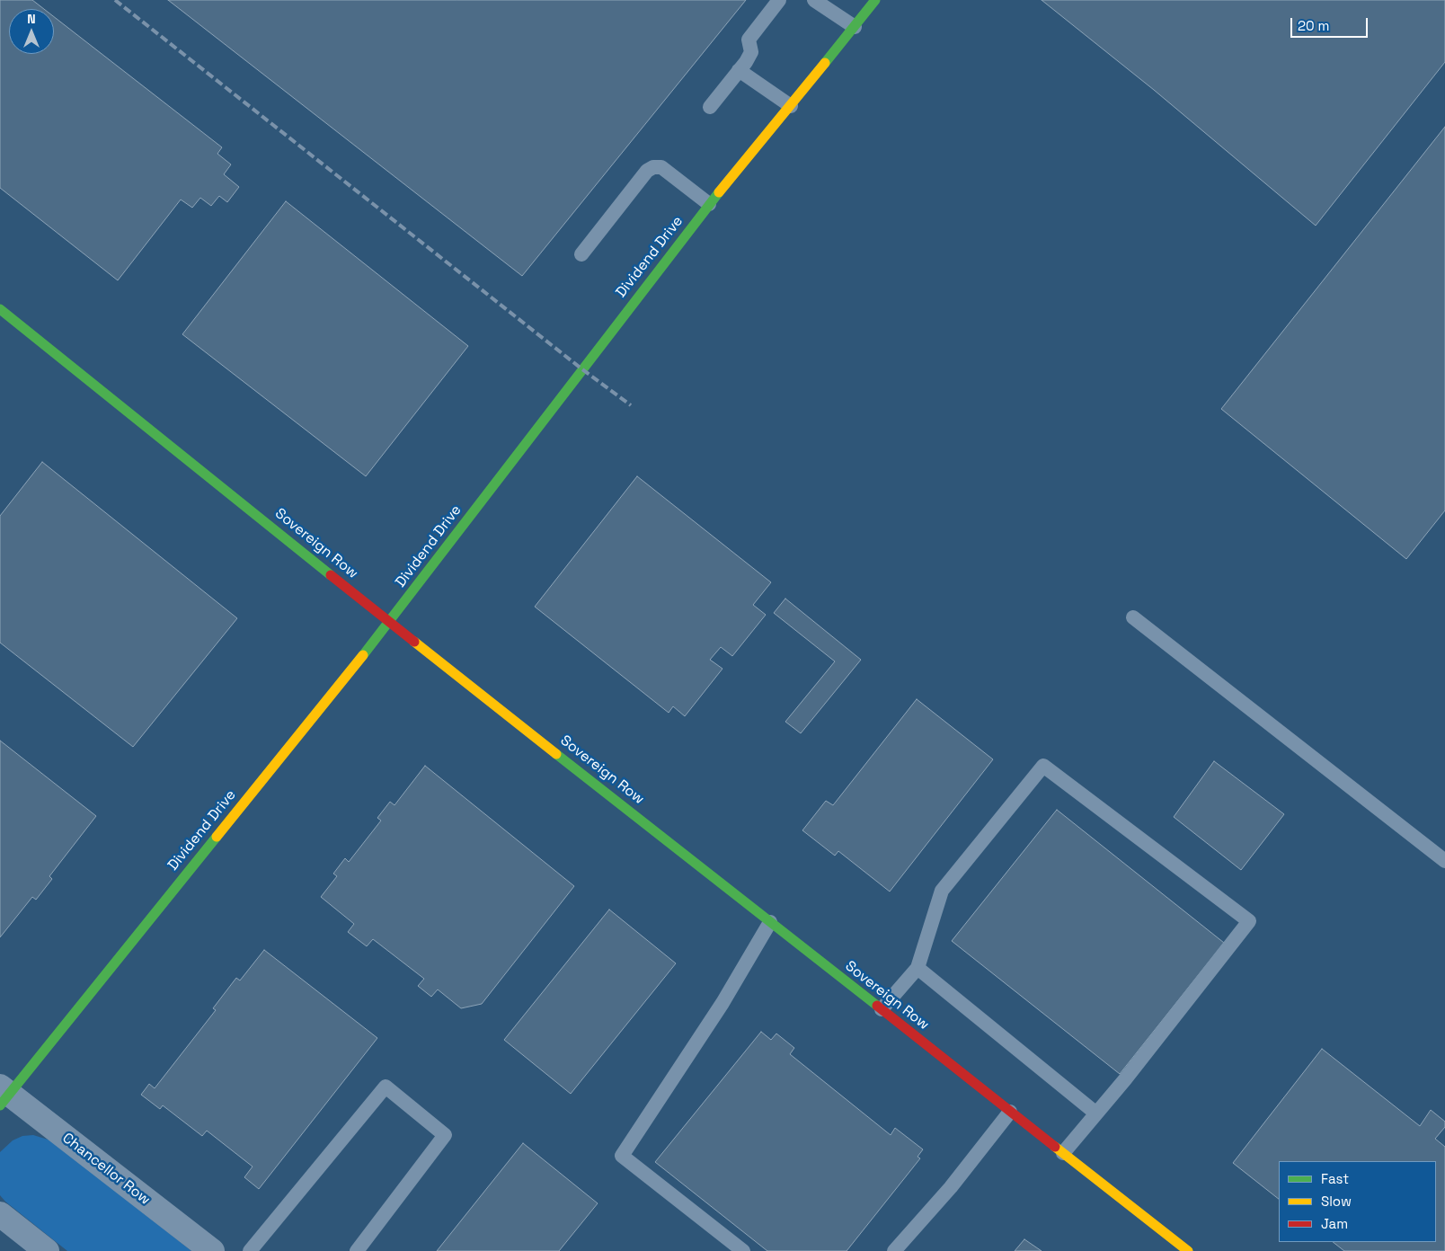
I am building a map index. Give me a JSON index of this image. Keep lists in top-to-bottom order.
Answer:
{
  "streets": {
    "street": ["Dividend Drive", "Sovereign Row", "Chancellor Row"]
  },
  "crossings": [
    ["Dividend Drive", "Sovereign Row"],
    ["Dividend Drive", "Chancellor Row"]
  ],
  "legend": ["Fast", "Slow", "Jam"],
  "scale_bar": "20 m",
  "north": "top"
}
